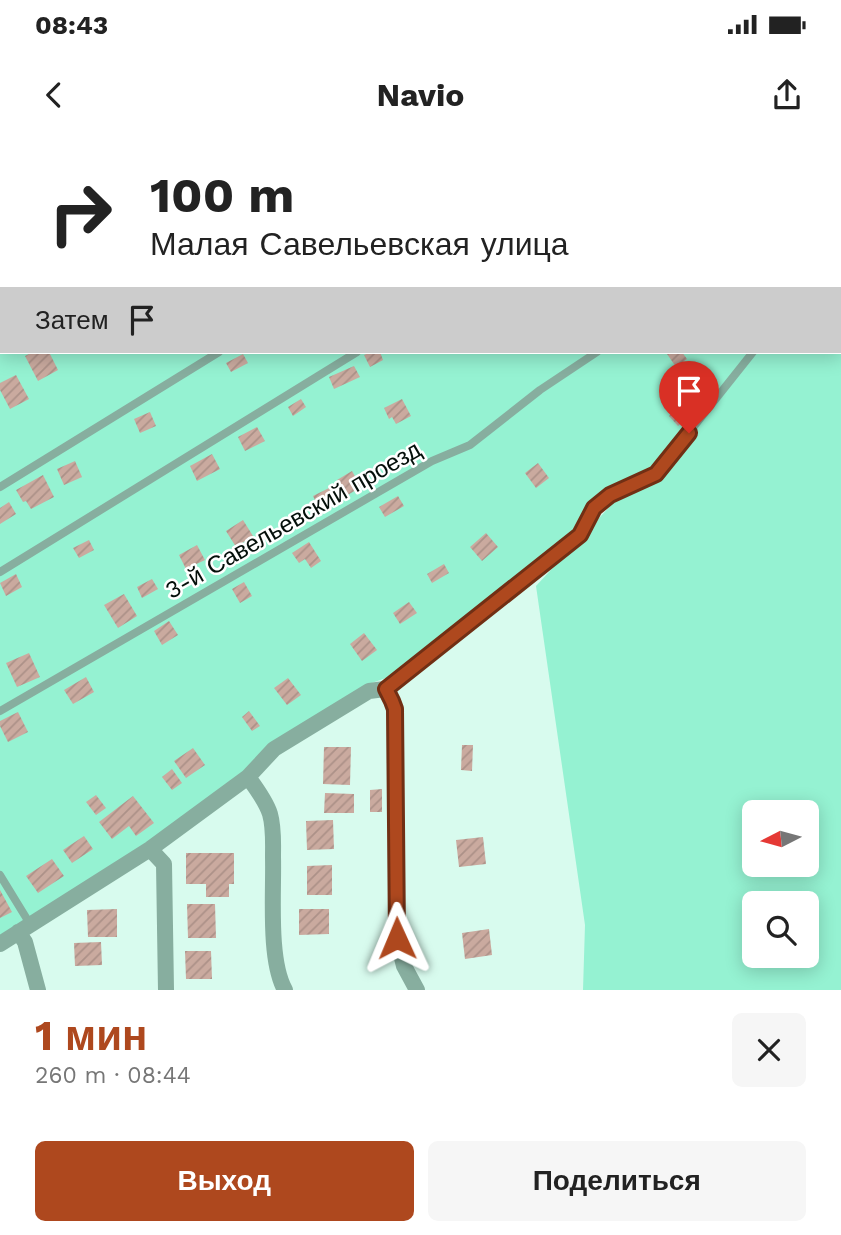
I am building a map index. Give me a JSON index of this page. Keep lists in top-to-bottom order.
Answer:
{
  "streets": {
    "lane": ["3-й Савельевский проезд"]
  },
  "north": "left",
  "page": {
    "status": "08:43",
    "header": "Navio",
    "turn": ["100 m", "Малая Савельевская улица"],
    "then": "Затем",
    "heading": ["1 мин", "260 m · 08:44"],
    "buttons": ["Выход", "Поделиться"]
  }
}
